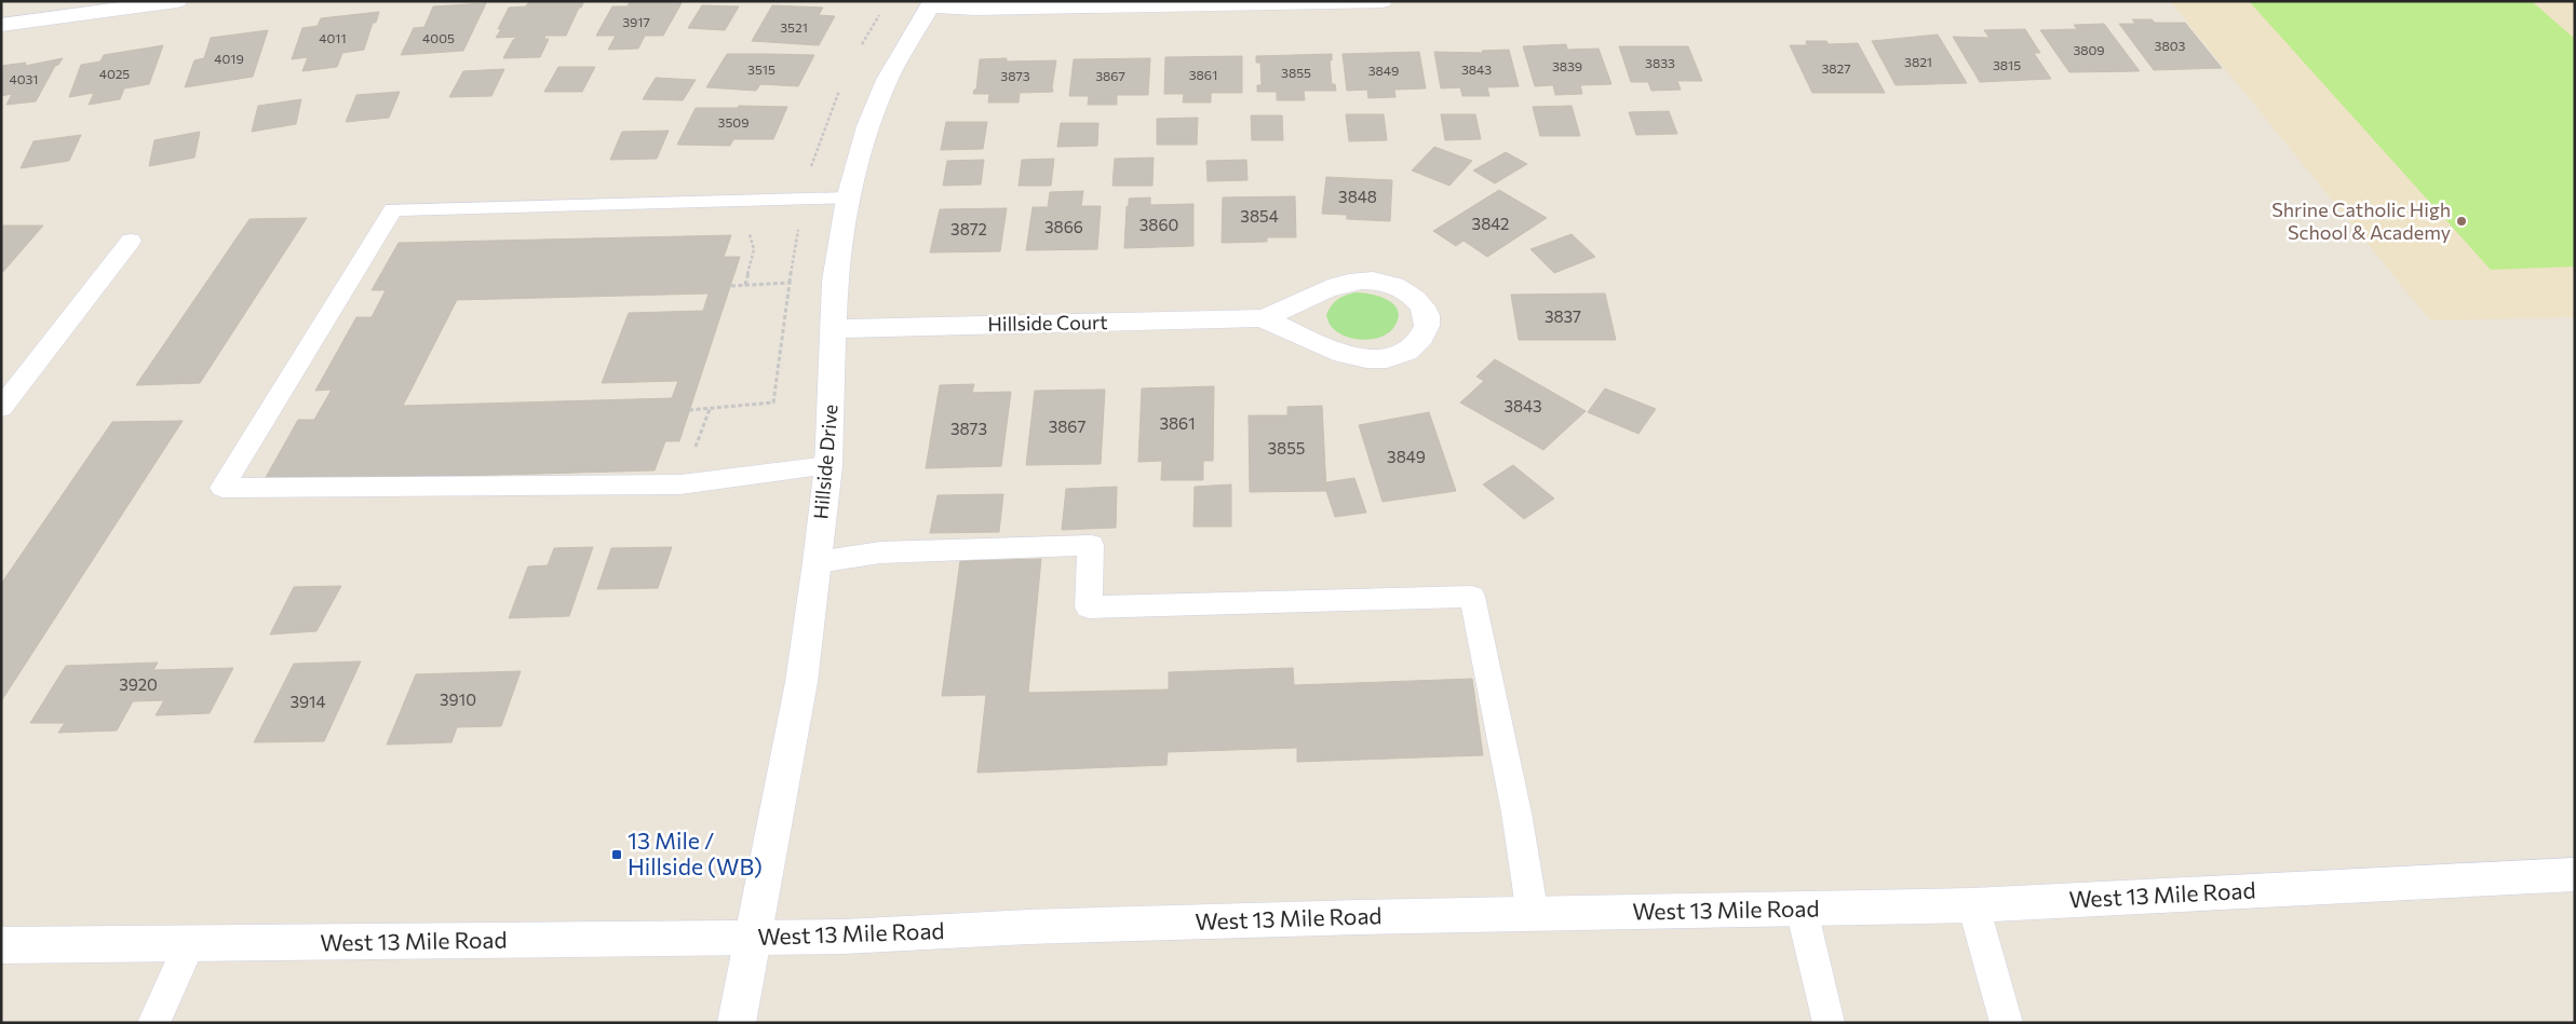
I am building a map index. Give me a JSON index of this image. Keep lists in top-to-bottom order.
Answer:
{
  "streets": {
    "street": ["Hillside Court", "Hillside Drive", "West 13 Mile Road"]
  },
  "crossings": [
    ["Hillside Court", "Hillside Drive"],
    ["Hillside Drive", "West 13 Mile Road"]
  ],
  "places": {
    "other": ["Shrine Catholic High School & Academy"],
    "transit": ["13 Mile / Hillside (WB)"]
  },
  "house_numbers": [
    "3917",
    "3521",
    "4011",
    "4005",
    "3803",
    "3809",
    "4019",
    "3821",
    "3833",
    "3815",
    "3839",
    "3827",
    "3515",
    "3843",
    "3849",
    "3855",
    "4025",
    "3861",
    "3873",
    "3867",
    "4031",
    "3509",
    "3848",
    "3854",
    "3842",
    "3860",
    "3866",
    "3872",
    "3837",
    "3843",
    "3861",
    "3867",
    "3873",
    "3855",
    "3849",
    "3920",
    "3910",
    "3914"
  ]
}
